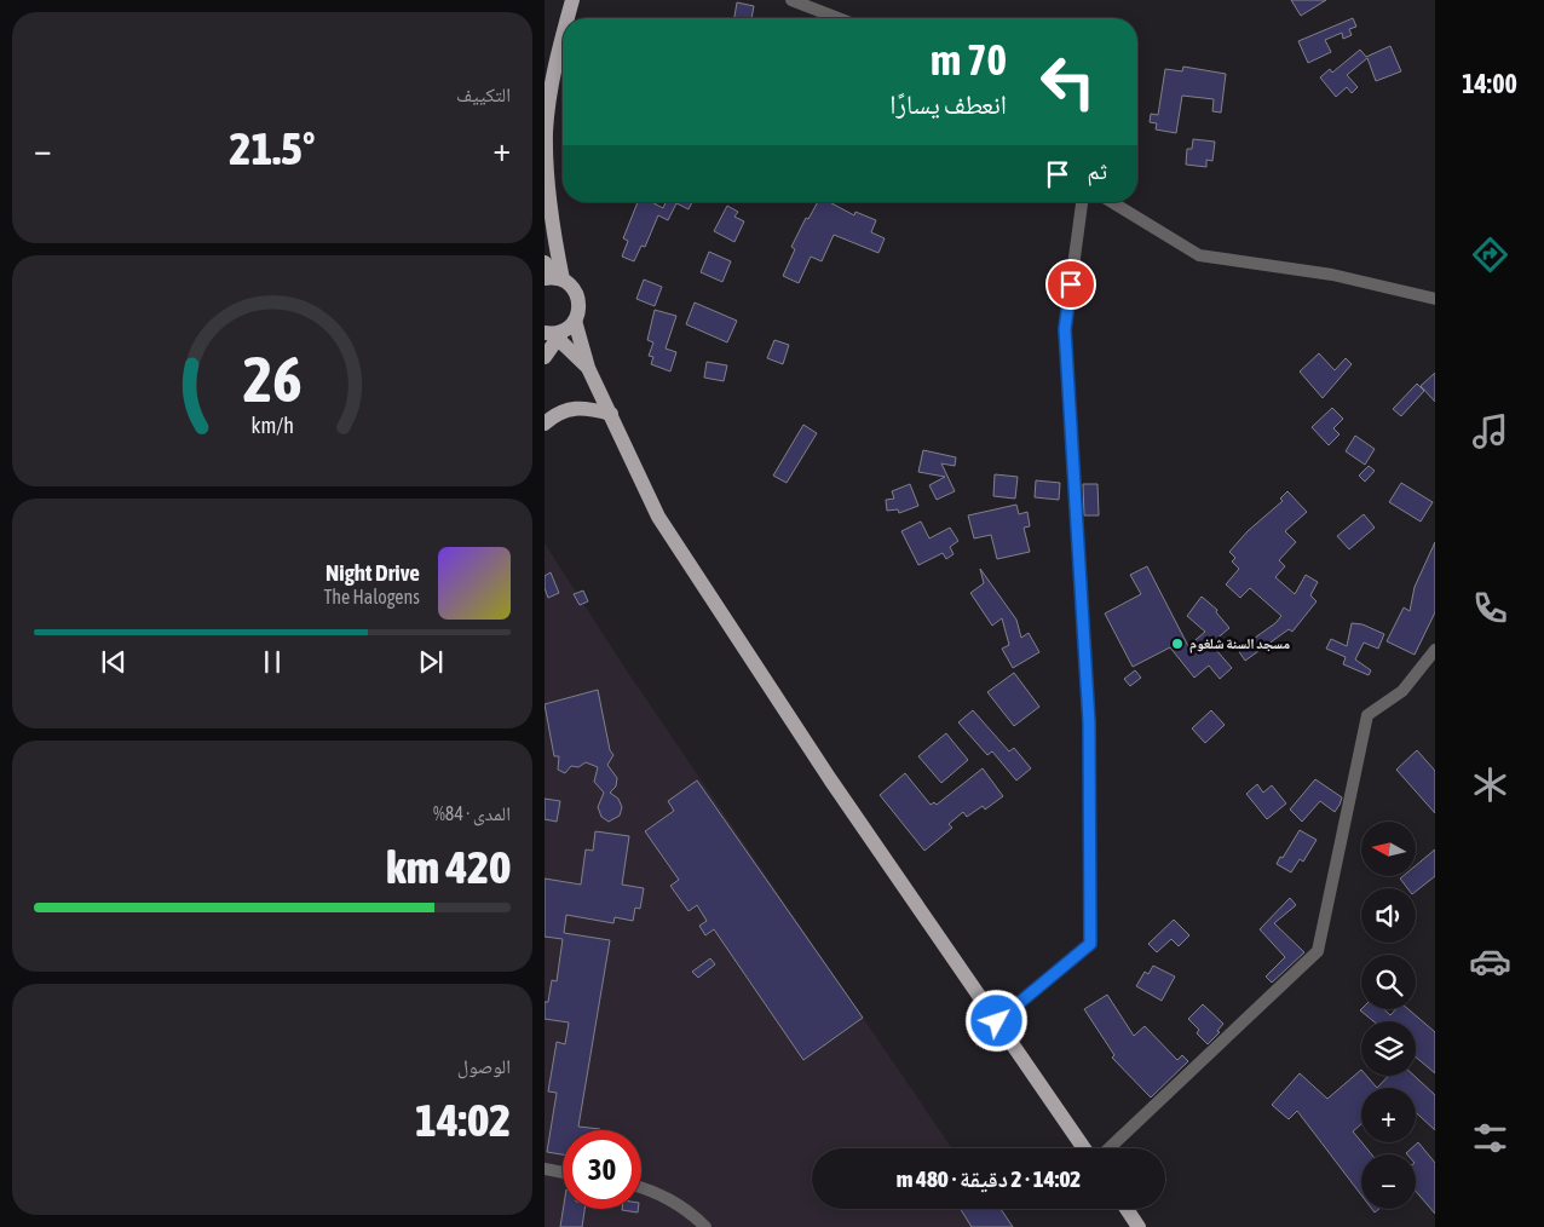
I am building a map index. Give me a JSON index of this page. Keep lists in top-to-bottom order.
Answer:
{
  "places": ["مسجد السنة شلغوم"],
  "north": "left",
  "page": {
    "tabs": "14:00",
    "tile": [
      "التكييف",
      ["المدى · 84%", "420 km"],
      ["الوصول", "14:02"]
    ],
    "turn": ["70 m", "انعطف يسارًا"],
    "heat": ["−", "21.5°", "+"],
    "then": "ثم",
    "song": ["Night Drive", "The Halogens"],
    "map_buttons": ["+", "−"],
    "limit": "30",
    "trip": "14:02 · 2 دقيقة · 480 m",
    "gauge": ["26", "km/h"]
  }
}
